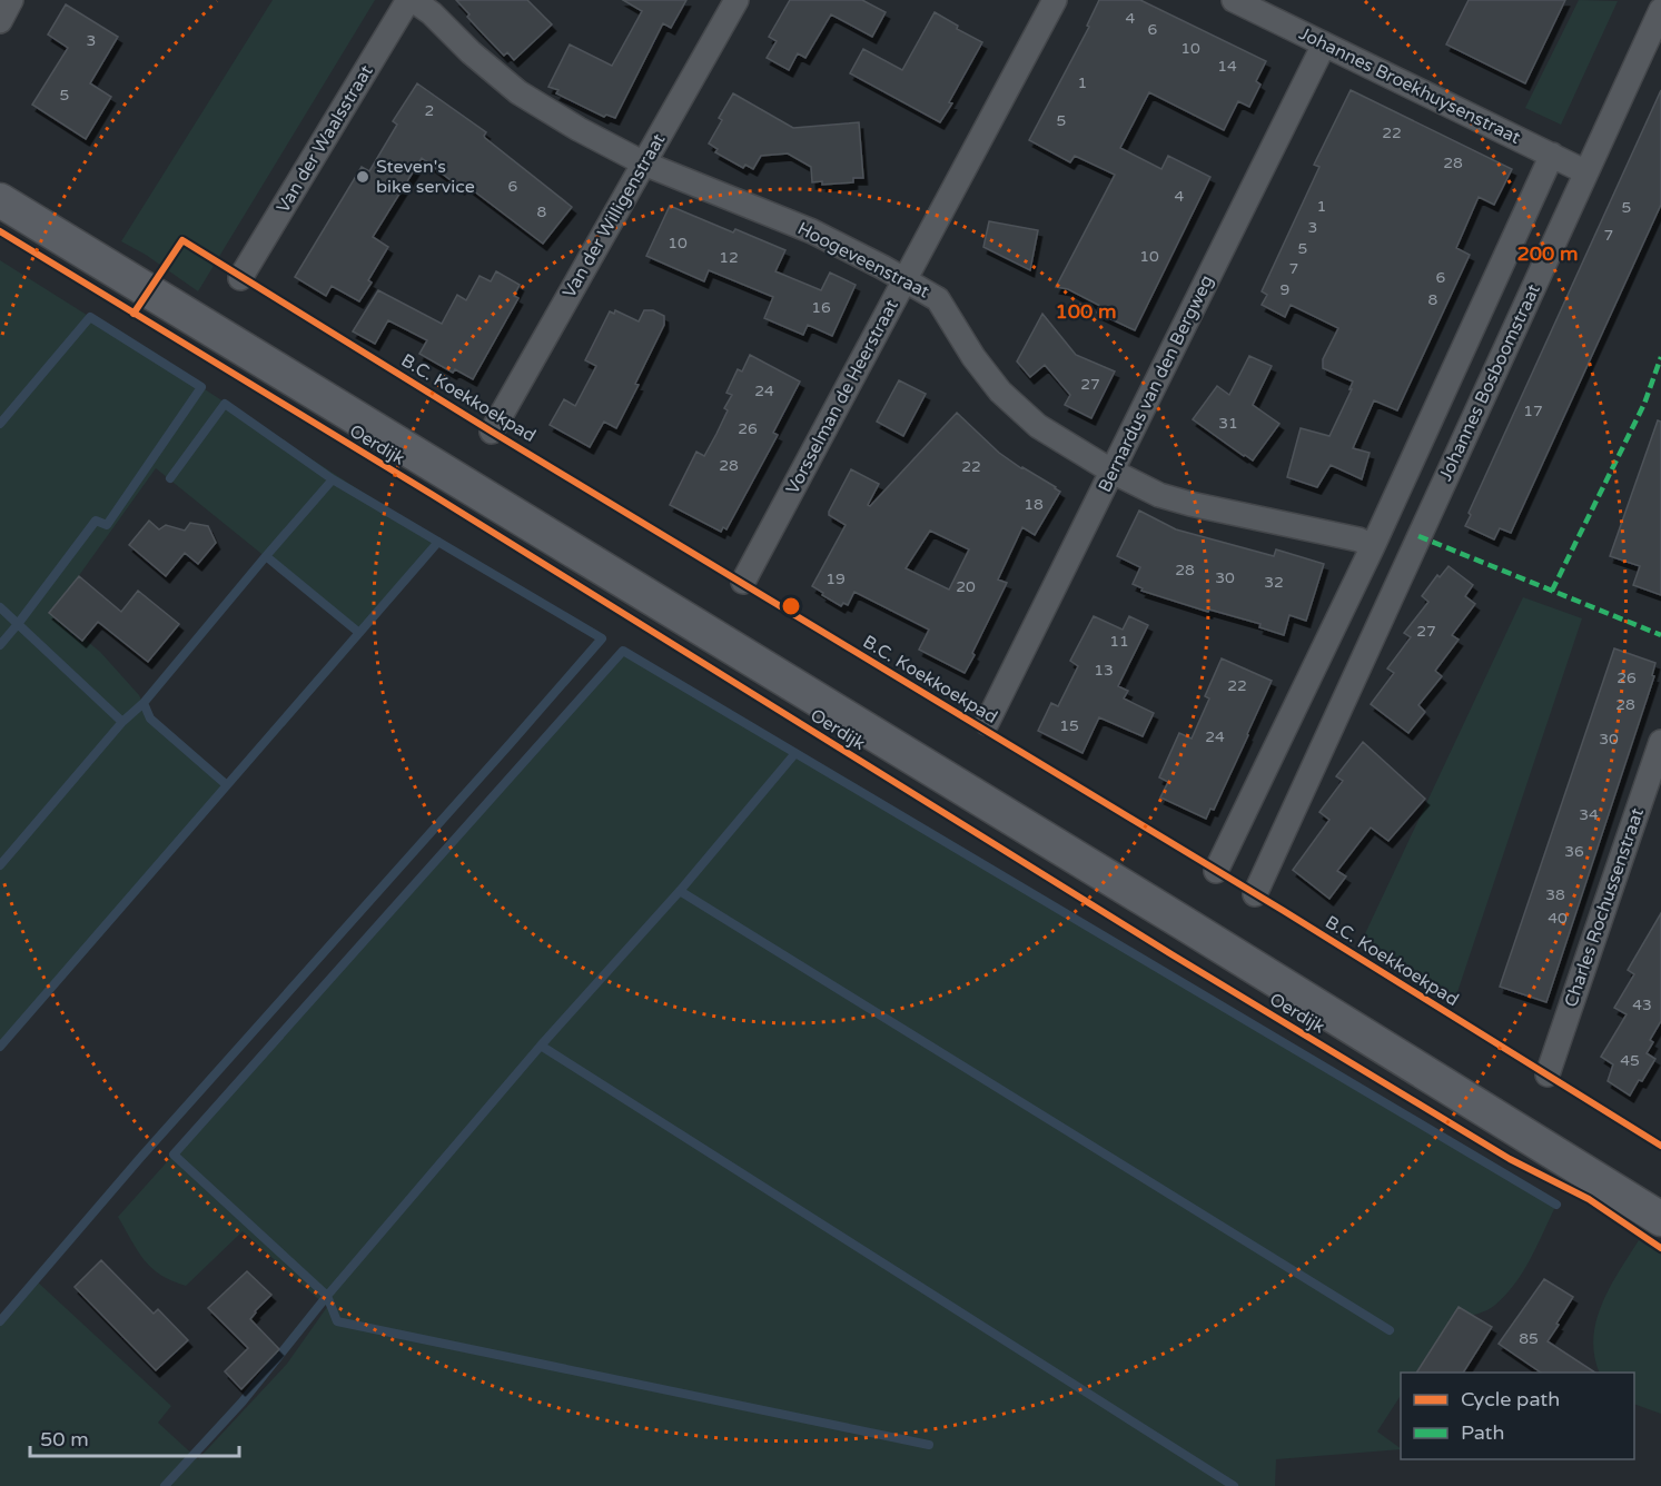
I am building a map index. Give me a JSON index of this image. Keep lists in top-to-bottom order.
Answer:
{
  "streets": {
    "street": [
      "Johannes Broekhuysenstraat",
      "Van der Waalsstraat",
      "Van der Willigenstraat",
      "Hoogeveenstraat",
      "Johannes Bosboomstraat",
      "Bernardus van den Bergweg",
      "Vorsselman de Heerstraat",
      "Oerdijk",
      "Charles Rochussenstraat"
    ],
    "cycle path": ["B.C. Koekkoekpad"]
  },
  "crossings": [
    ["Johannes Broekhuysenstraat", "Johannes Bosboomstraat"],
    ["Johannes Broekhuysenstraat", "Bernardus van den Bergweg"],
    ["Van der Waalsstraat", "Hoogeveenstraat"],
    ["Van der Willigenstraat", "Hoogeveenstraat"],
    ["Hoogeveenstraat", "Johannes Bosboomstraat"],
    ["Hoogeveenstraat", "Bernardus van den Bergweg"],
    ["Hoogeveenstraat", "Vorsselman de Heerstraat"]
  ],
  "places": ["Steven's bike service"],
  "house_numbers": [
    "4",
    "6",
    "3",
    "10",
    "14",
    "1",
    "5",
    "2",
    "5",
    "22",
    "28",
    "6",
    "4",
    "1",
    "5",
    "8",
    "3",
    "7",
    "10",
    "5",
    "10",
    "12",
    "7",
    "6",
    "9",
    "8",
    "16",
    "27",
    "24",
    "17",
    "31",
    "26",
    "28",
    "22",
    "18",
    "28",
    "30",
    "19",
    "32",
    "20",
    "27",
    "11",
    "13",
    "26",
    "22",
    "28",
    "15",
    "24",
    "30",
    "34",
    "36",
    "38",
    "40",
    "43",
    "45",
    "85"
  ],
  "legend": ["Cycle path", "Path"],
  "scale_bar": "50 m",
  "rings": ["200 m", "100 m"]
}
